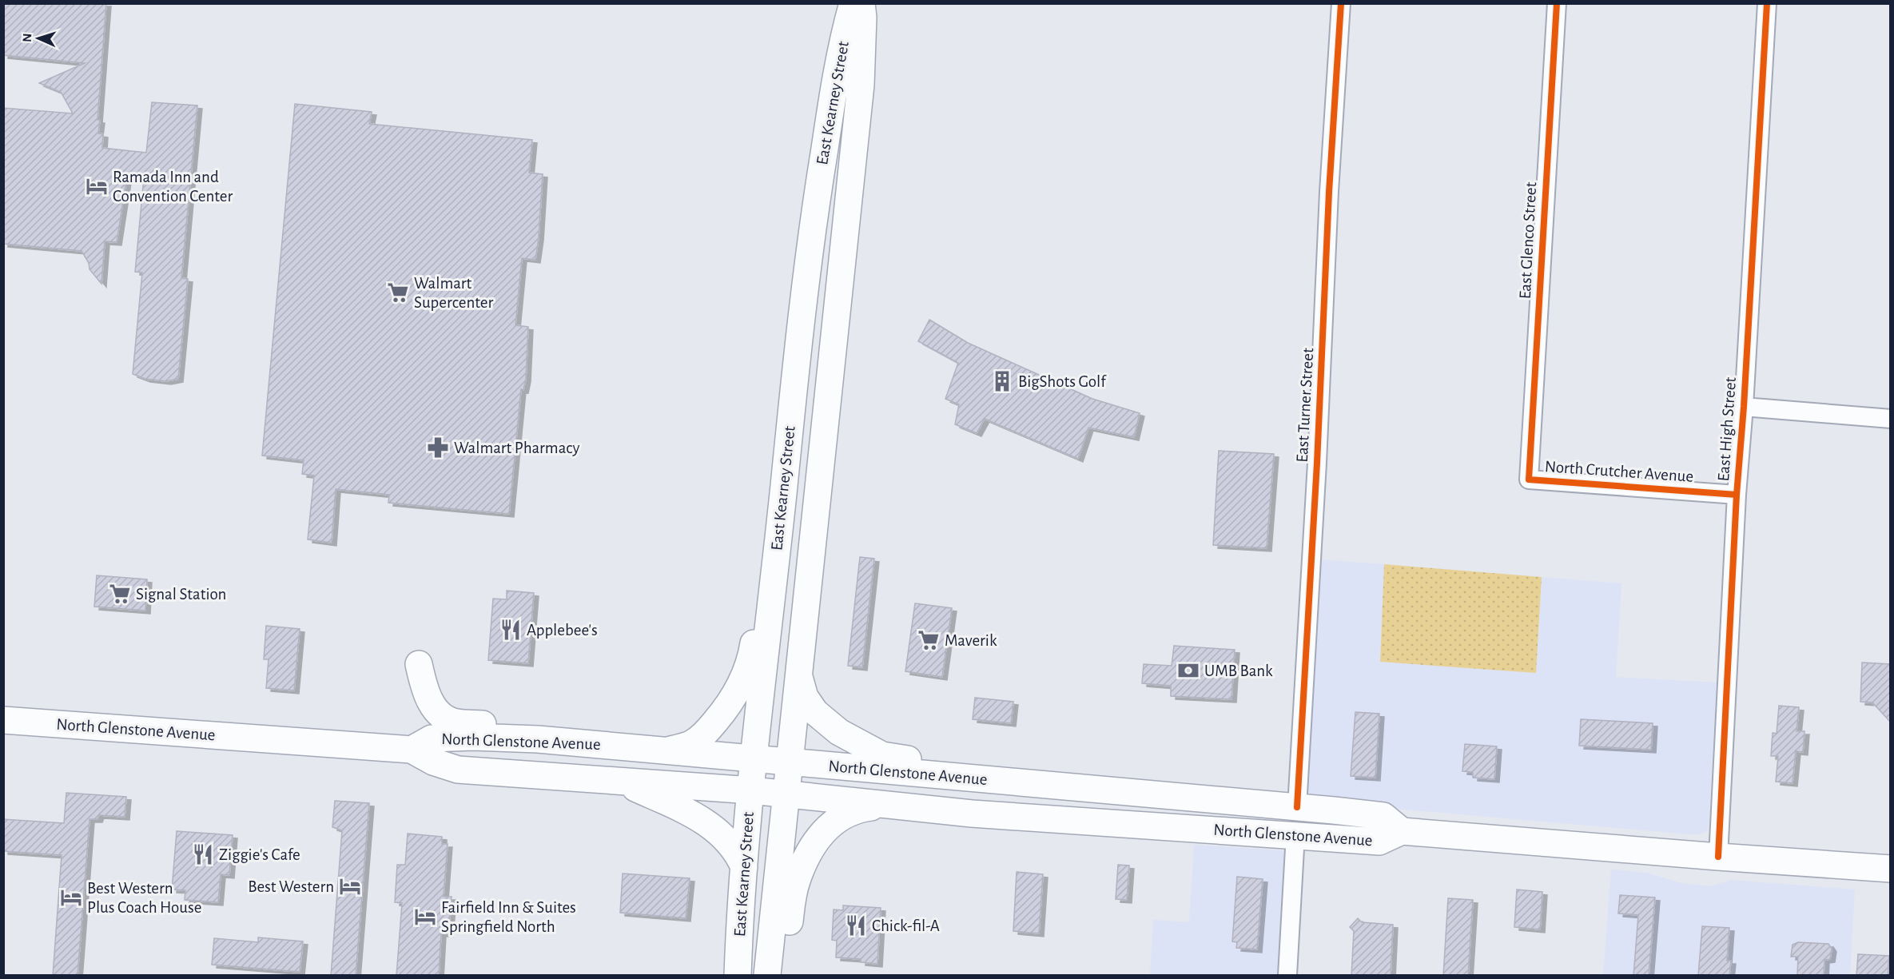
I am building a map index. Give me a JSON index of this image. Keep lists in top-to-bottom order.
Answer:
{
  "streets": {
    "main road": ["East Kearney Street", "North Glenstone Avenue"],
    "street": [
      "East Glenco Street",
      "East Turner Street",
      "East High Street",
      "North Crutcher Avenue"
    ]
  },
  "crossings": [
    ["East Kearney Street", "North Glenstone Avenue"],
    ["East Glenco Street", "North Crutcher Avenue"],
    ["East Turner Street", "North Glenstone Avenue"],
    ["East High Street", "North Crutcher Avenue"],
    ["East High Street", "North Glenstone Avenue"]
  ],
  "places": {
    "hotel": [
      "Ramada Inn and Convention Center",
      "Best Western",
      "Best Western Plus Coach House",
      "Fairfield Inn & Suites Springfield North"
    ],
    "supermarket": ["Walmart Supercenter", "Signal Station", "Maverik"],
    "building": ["BigShots Golf"],
    "pharmacy": ["Walmart Pharmacy"],
    "restaurant": ["Applebee's", "Ziggie's Cafe", "Chick-fil-A"],
    "bank": ["UMB Bank"]
  },
  "north": "left"
}
